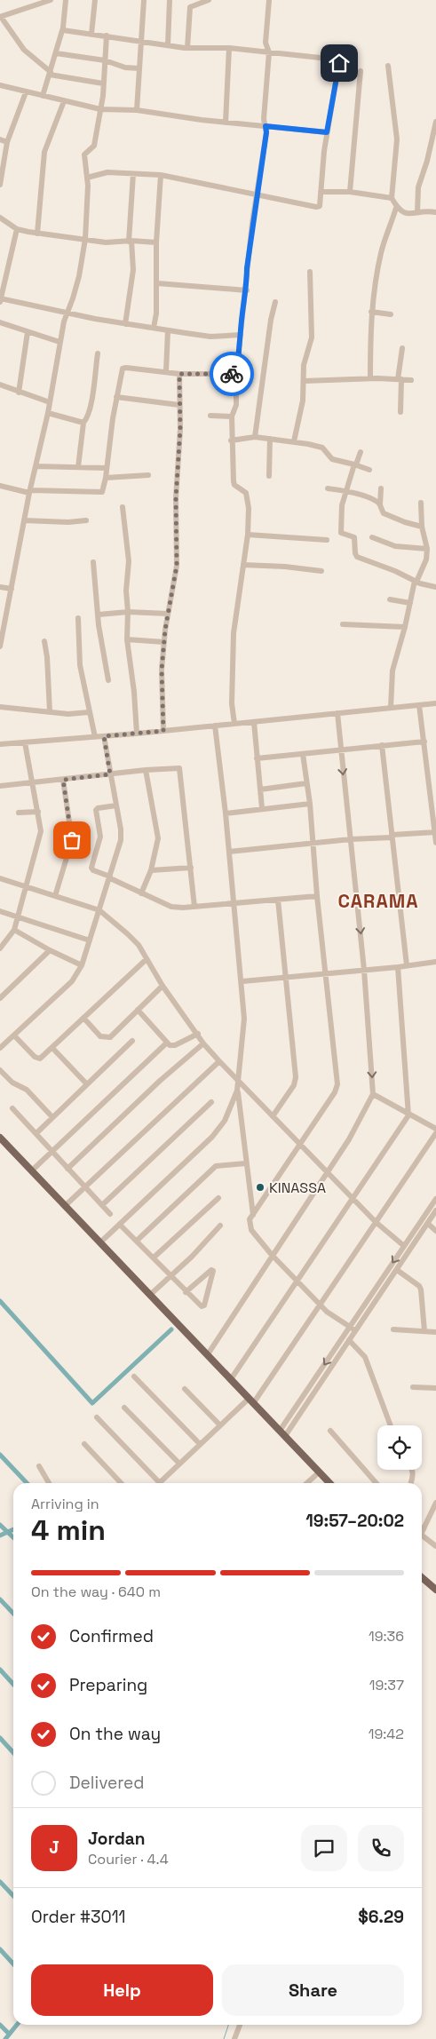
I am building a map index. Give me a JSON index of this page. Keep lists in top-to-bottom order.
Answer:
{
  "districts": ["CARAMA"],
  "places": ["KINASSA"],
  "page": {
    "heading": ["4 min", "Arriving in", "19:57–20:02"],
    "panel": [
      "Jordan",
      "Courier · 4.4",
      "Order #3011",
      "$6.29"
    ],
    "bar": "On the way · 640 m",
    "list": [
      ["Confirmed", "19:36"],
      ["Preparing", "19:37"],
      ["On the way", "19:42"],
      "Delivered"
    ],
    "round": "J",
    "buttons": ["Help", "Share"]
  }
}
